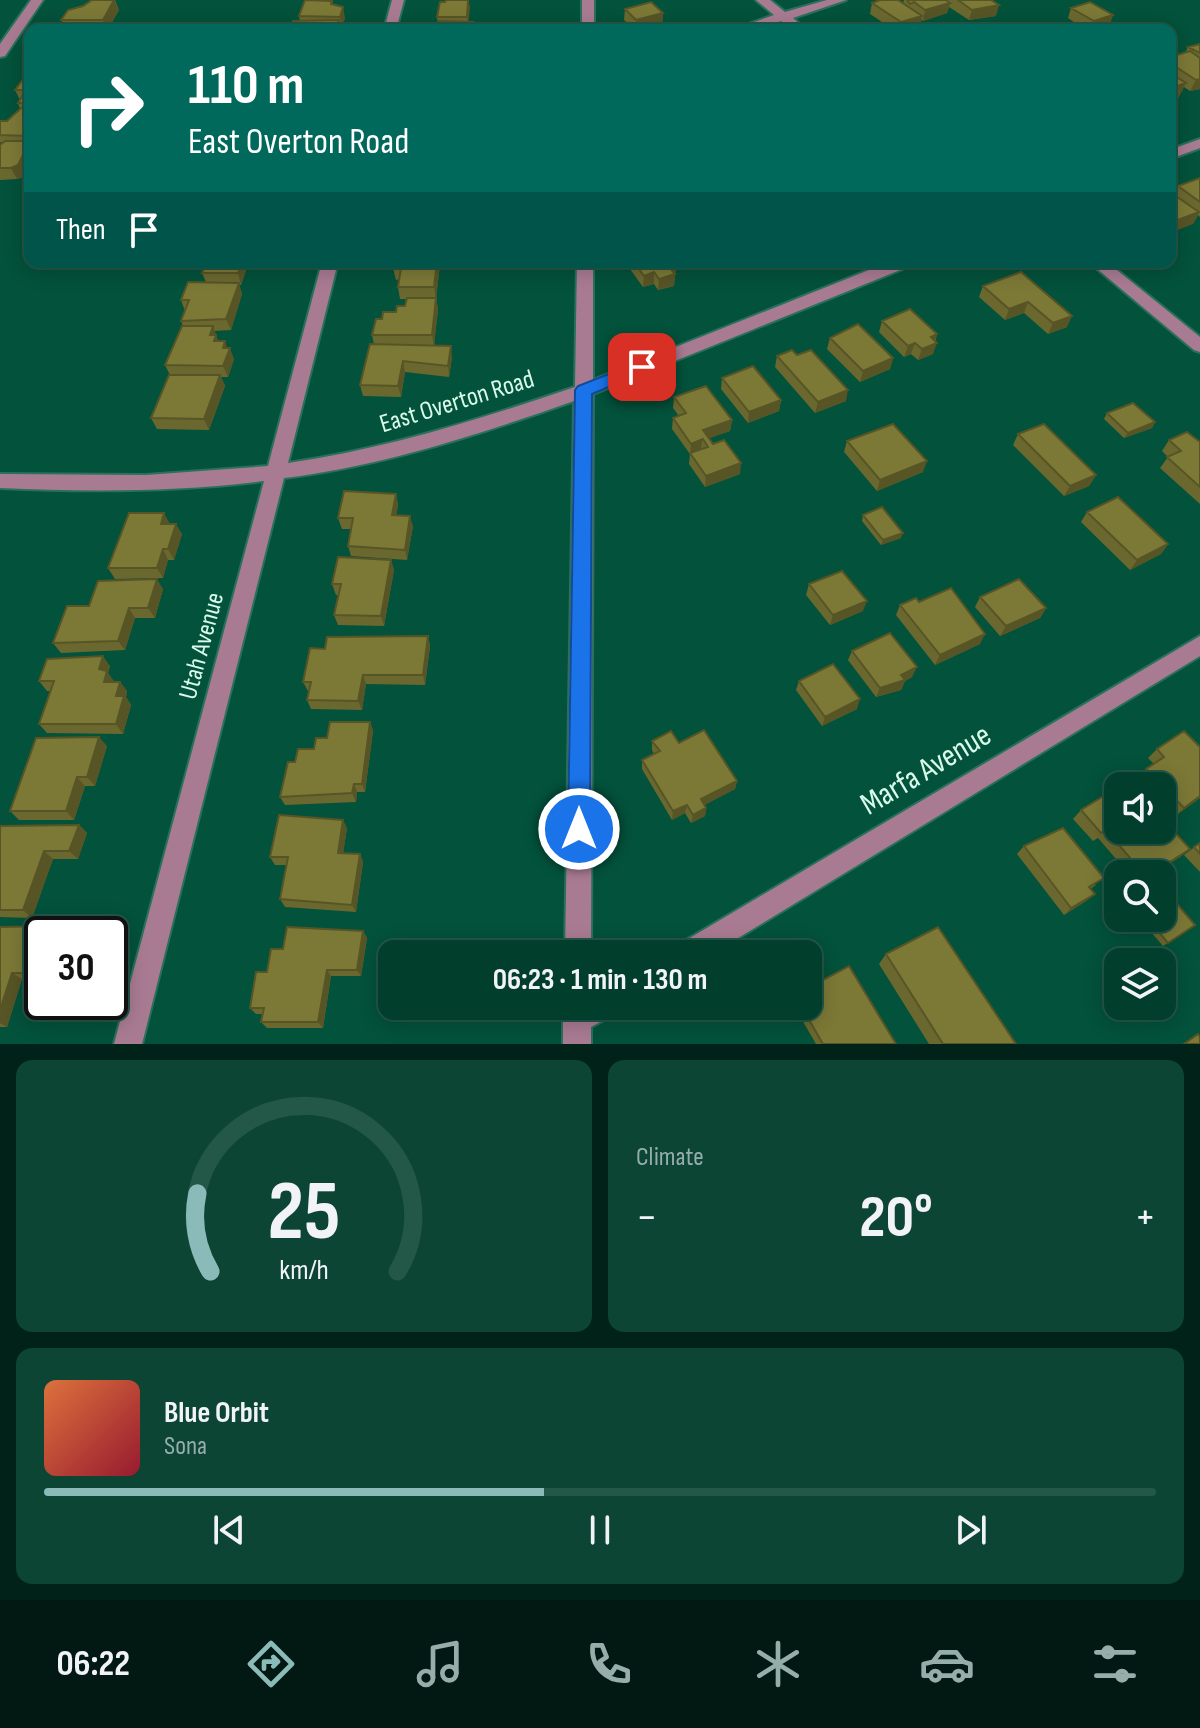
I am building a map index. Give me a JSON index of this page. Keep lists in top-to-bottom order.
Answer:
{
  "streets": {
    "street": ["East Overton Road", "Utah Avenue", "Marfa Avenue"]
  },
  "crossings": [
    ["East Overton Road", "Utah Avenue"]
  ],
  "page": {
    "turn": ["110 m", "East Overton Road"],
    "then": "Then",
    "limit": "30",
    "trip": "06:23 · 1 min · 130 m",
    "tile": "Climate",
    "heat": ["−", "20°", "+"],
    "song": ["Blue Orbit", "Sona"],
    "tabs": "06:22",
    "gauge": ["25", "km/h"]
  }
}
